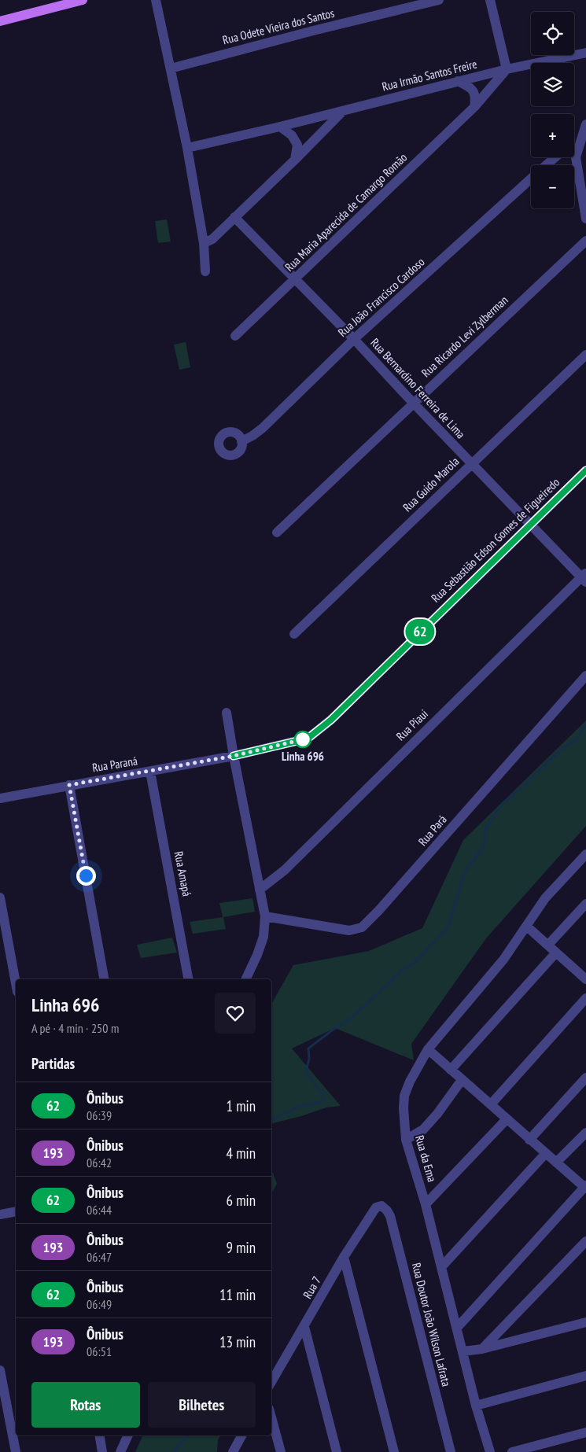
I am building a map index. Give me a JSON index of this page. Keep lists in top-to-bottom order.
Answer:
{
  "streets": {
    "street": [
      "Rua Odete Vieira dos Santos",
      "Rua Irmão Santos Freire",
      "Rua Maria Aparecida de Camargo Romão",
      "Rua João Francisco Cardoso",
      "Rua Ricardo Levi Zylberman",
      "Rua Bernardino Ferreira de Lima",
      "Rua Guido Marola",
      "Rua Sebastião Edson Gomes de Figueiredo",
      "Rua Piaui",
      "Rua Paraná",
      "Rua Pará",
      "Rua Amapá",
      "Rua da Ema",
      "Rua 7",
      "Rua Doutor João Wilson Lafrata"
    ]
  },
  "crossings": [
    ["Rua Irmão Santos Freire", "Rua Maria Aparecida de Camargo Romão"],
    ["Rua Maria Aparecida de Camargo Romão", "Rua Bernardino Ferreira de Lima"],
    ["Rua João Francisco Cardoso", "Rua Bernardino Ferreira de Lima"],
    ["Rua Ricardo Levi Zylberman", "Rua Bernardino Ferreira de Lima"],
    ["Rua Bernardino Ferreira de Lima", "Rua Guido Marola"],
    ["Rua Bernardino Ferreira de Lima", "Rua Sebastião Edson Gomes de Figueiredo"],
    ["Rua Bernardino Ferreira de Lima", "Rua Piaui"],
    ["Rua Sebastião Edson Gomes de Figueiredo", "Rua Paraná"],
    ["Rua Paraná", "Rua Amapá"],
    ["Rua 7", "Rua Doutor João Wilson Lafrata"]
  ],
  "places": ["Linha 696"],
  "lines": ["bus line 62"],
  "page": {
    "on_map": "62",
    "map_buttons": ["+", "−"],
    "heading": [
      ["Linha 696", "A pé · 4 min · 250 m"],
      "Partidas"
    ],
    "list": [
      {
        "mark": "62",
        "name": "Ônibus",
        "note": "06:39",
        "value": "1 min"
      },
      {
        "mark": "193",
        "name": "Ônibus",
        "note": "06:42",
        "value": "4 min"
      },
      {
        "mark": "62",
        "name": "Ônibus",
        "note": "06:44",
        "value": "6 min"
      },
      {
        "mark": "193",
        "name": "Ônibus",
        "note": "06:47",
        "value": "9 min"
      },
      {
        "mark": "62",
        "name": "Ônibus",
        "note": "06:49",
        "value": "11 min"
      },
      {
        "mark": "193",
        "name": "Ônibus",
        "note": "06:51",
        "value": "13 min"
      }
    ],
    "buttons": ["Rotas", "Bilhetes"]
  }
}
